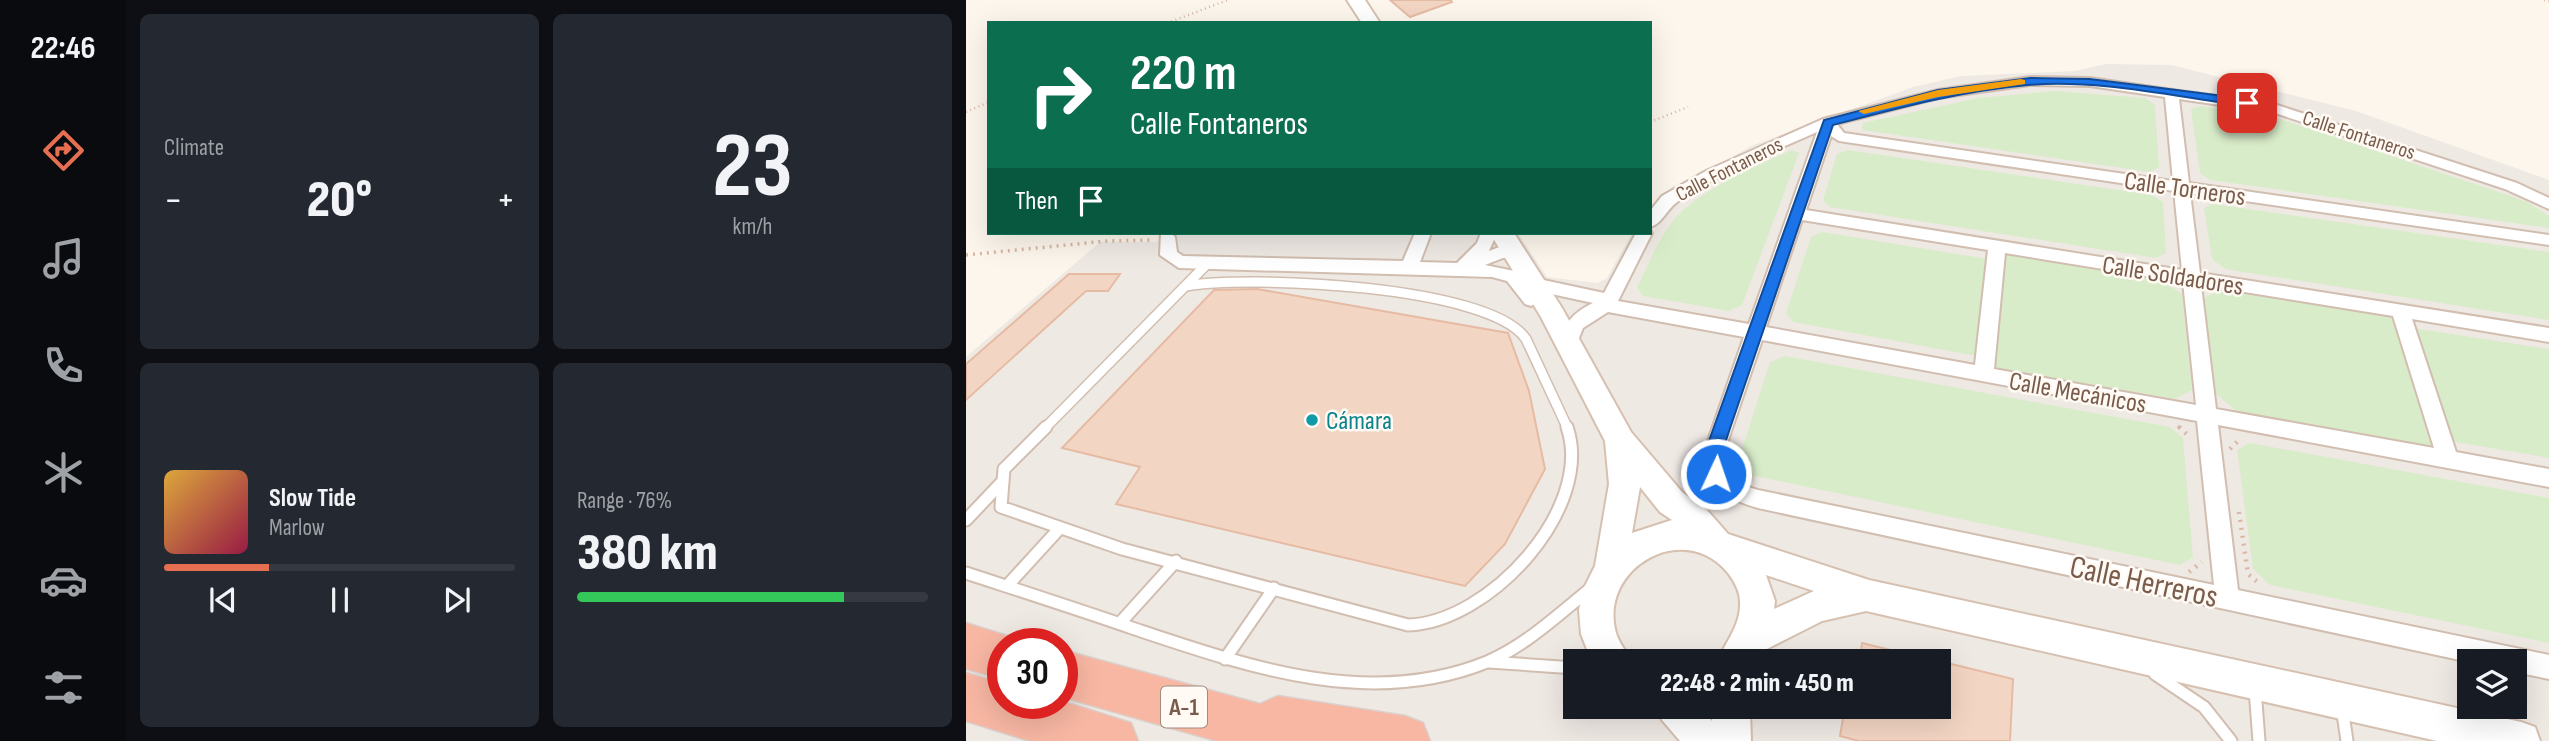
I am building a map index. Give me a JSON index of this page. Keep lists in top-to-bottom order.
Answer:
{
  "streets": {
    "highway": ["A-1"],
    "street": [
      "Calle Fontaneros",
      "Calle Torneros",
      "Calle Soldadores",
      "Calle Mecánicos",
      "Calle Herreros"
    ]
  },
  "crossings": [
    ["Calle Fontaneros", "Calle Torneros"],
    ["Calle Mecánicos", "Calle Herreros"]
  ],
  "places": ["Cámara"],
  "page": {
    "tabs": "22:46",
    "tile": [
      "Climate",
      ["23", "km/h"],
      ["Range · 76%", "380 km"]
    ],
    "turn": ["220 m", "Calle Fontaneros"],
    "then": "Then",
    "heat": ["−", "20°", "+"],
    "song": ["Slow Tide", "Marlow"],
    "limit": "30",
    "trip": "22:48 · 2 min · 450 m"
  }
}
